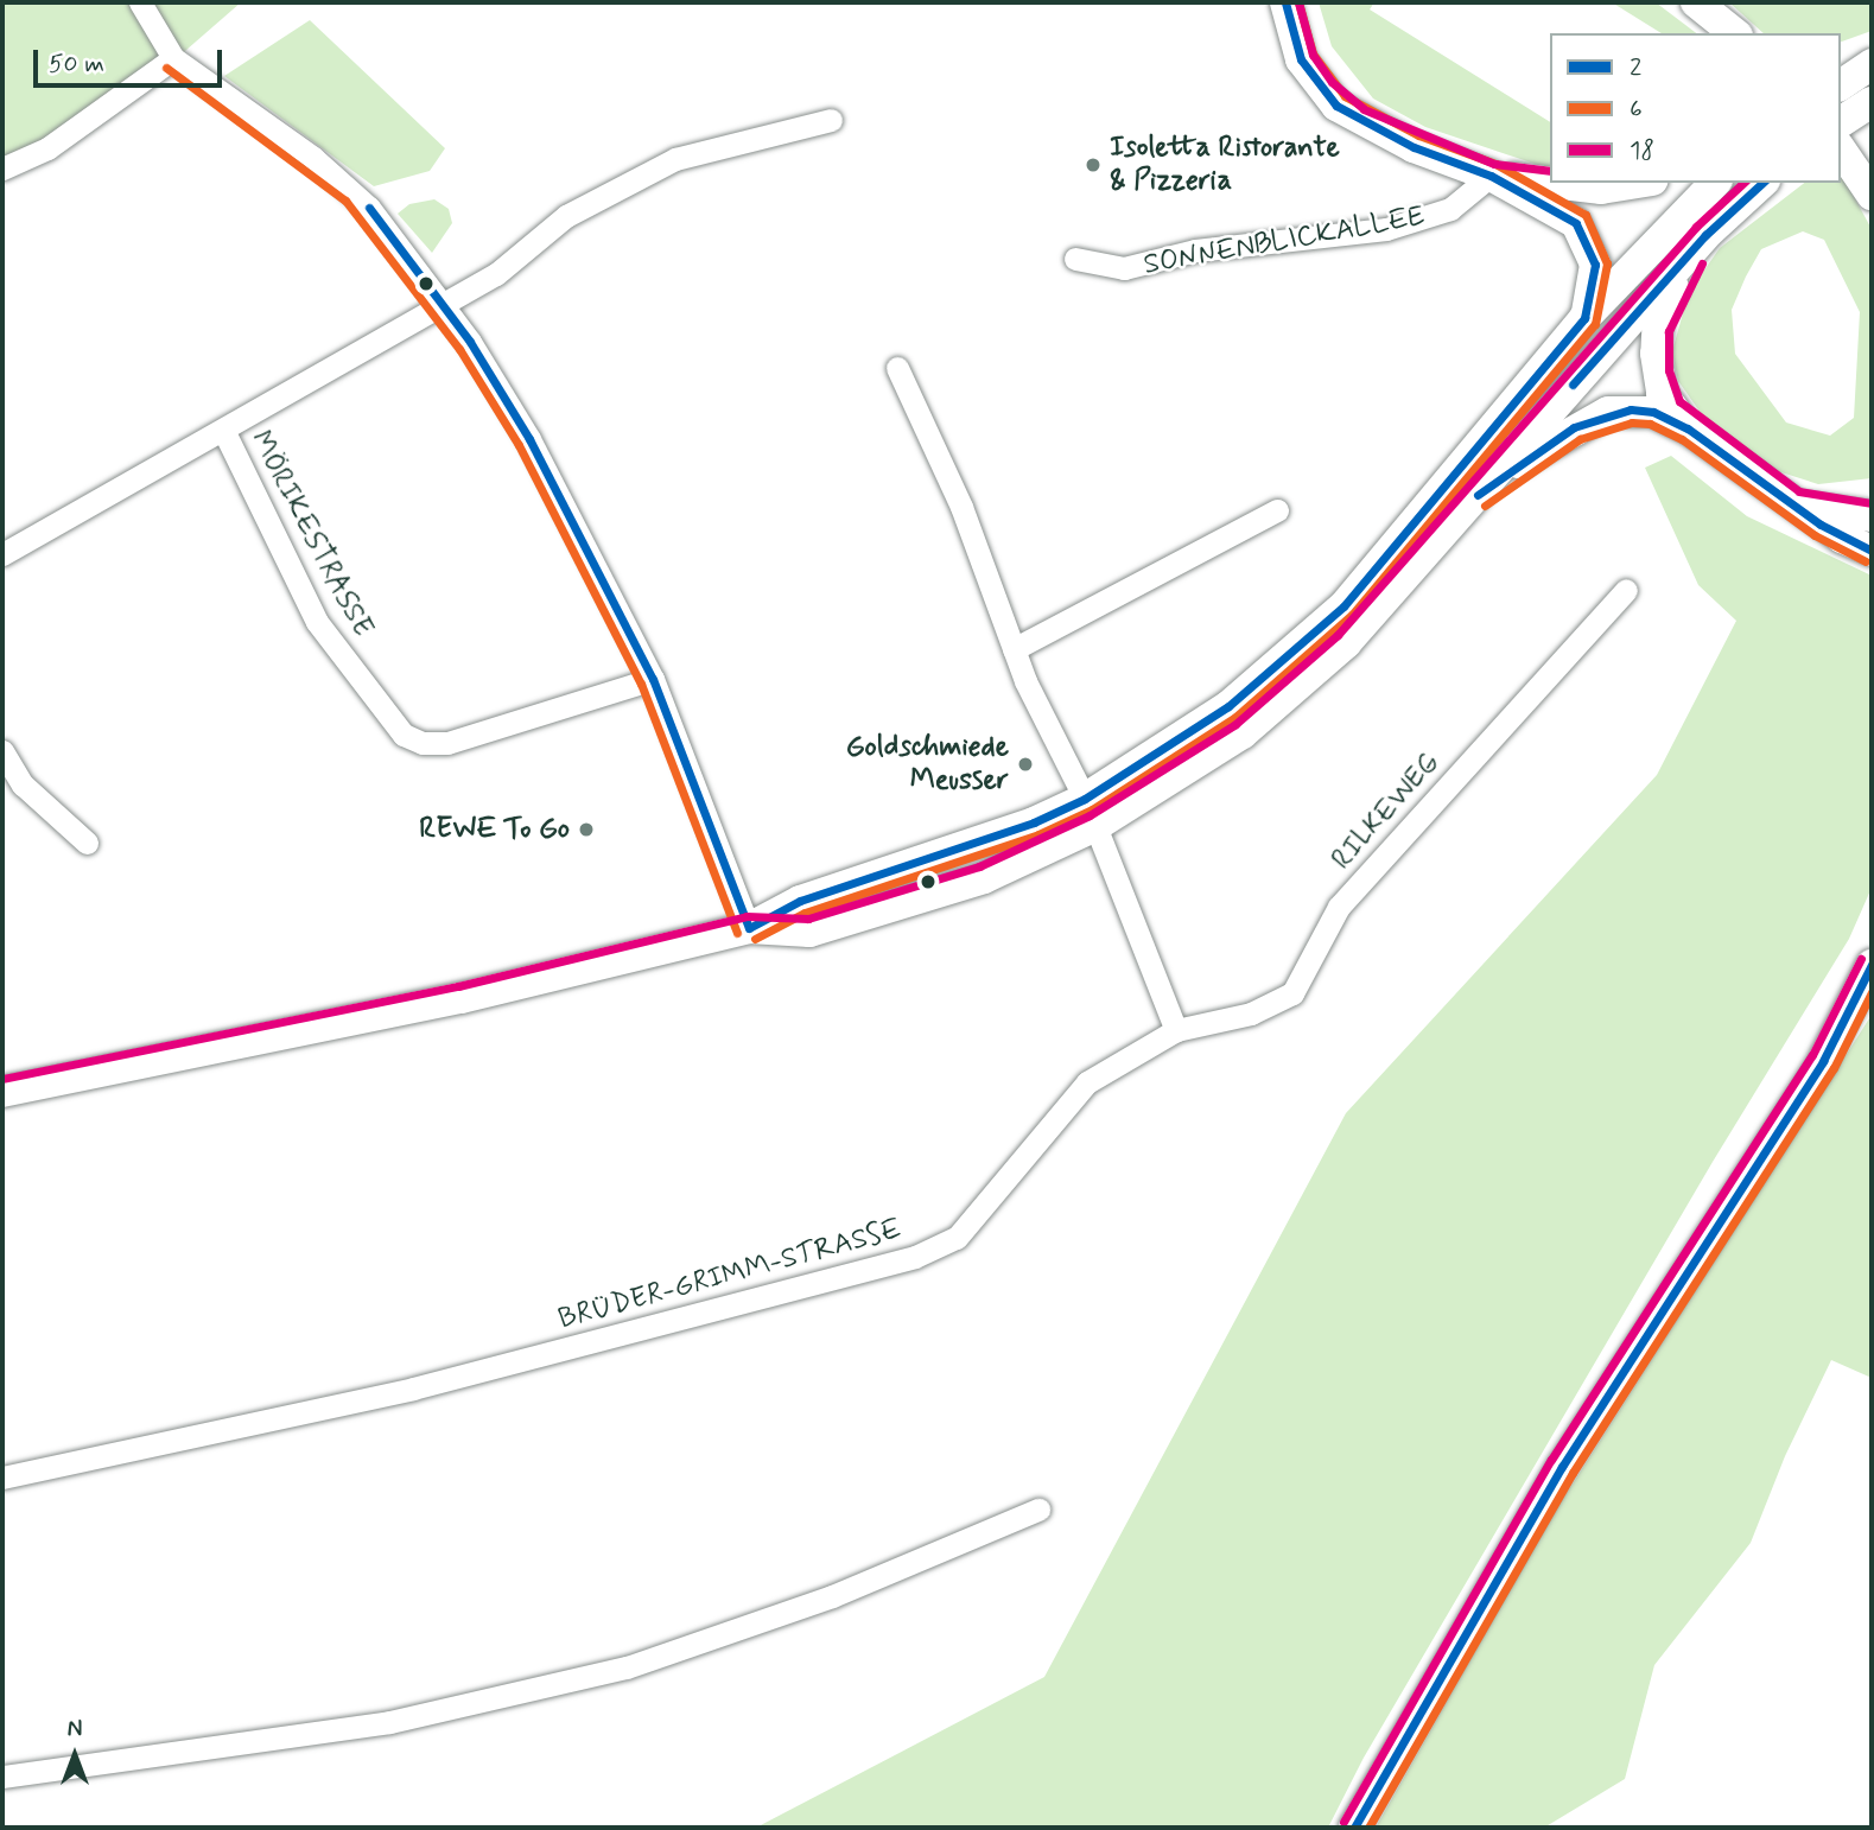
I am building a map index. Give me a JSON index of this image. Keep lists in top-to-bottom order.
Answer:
{
  "streets": {
    "street": [
      "SONNENBLICKALLEE",
      "MÖRIKESTRASSE",
      "RILKEWEG",
      "BRÜDER-GRIMM-STRASSE"
    ]
  },
  "crossings": [
    ["RILKEWEG", "BRÜDER-GRIMM-STRASSE"]
  ],
  "places": ["Isoletta Ristorante & Pizzeria", "Goldschmiede Meusser", "REWE To Go"],
  "lines": ["transit line 2", "transit line 6", "transit line 18"],
  "legend": ["2", "6", "18"],
  "scale_bar": "50 m",
  "north": "top"
}
